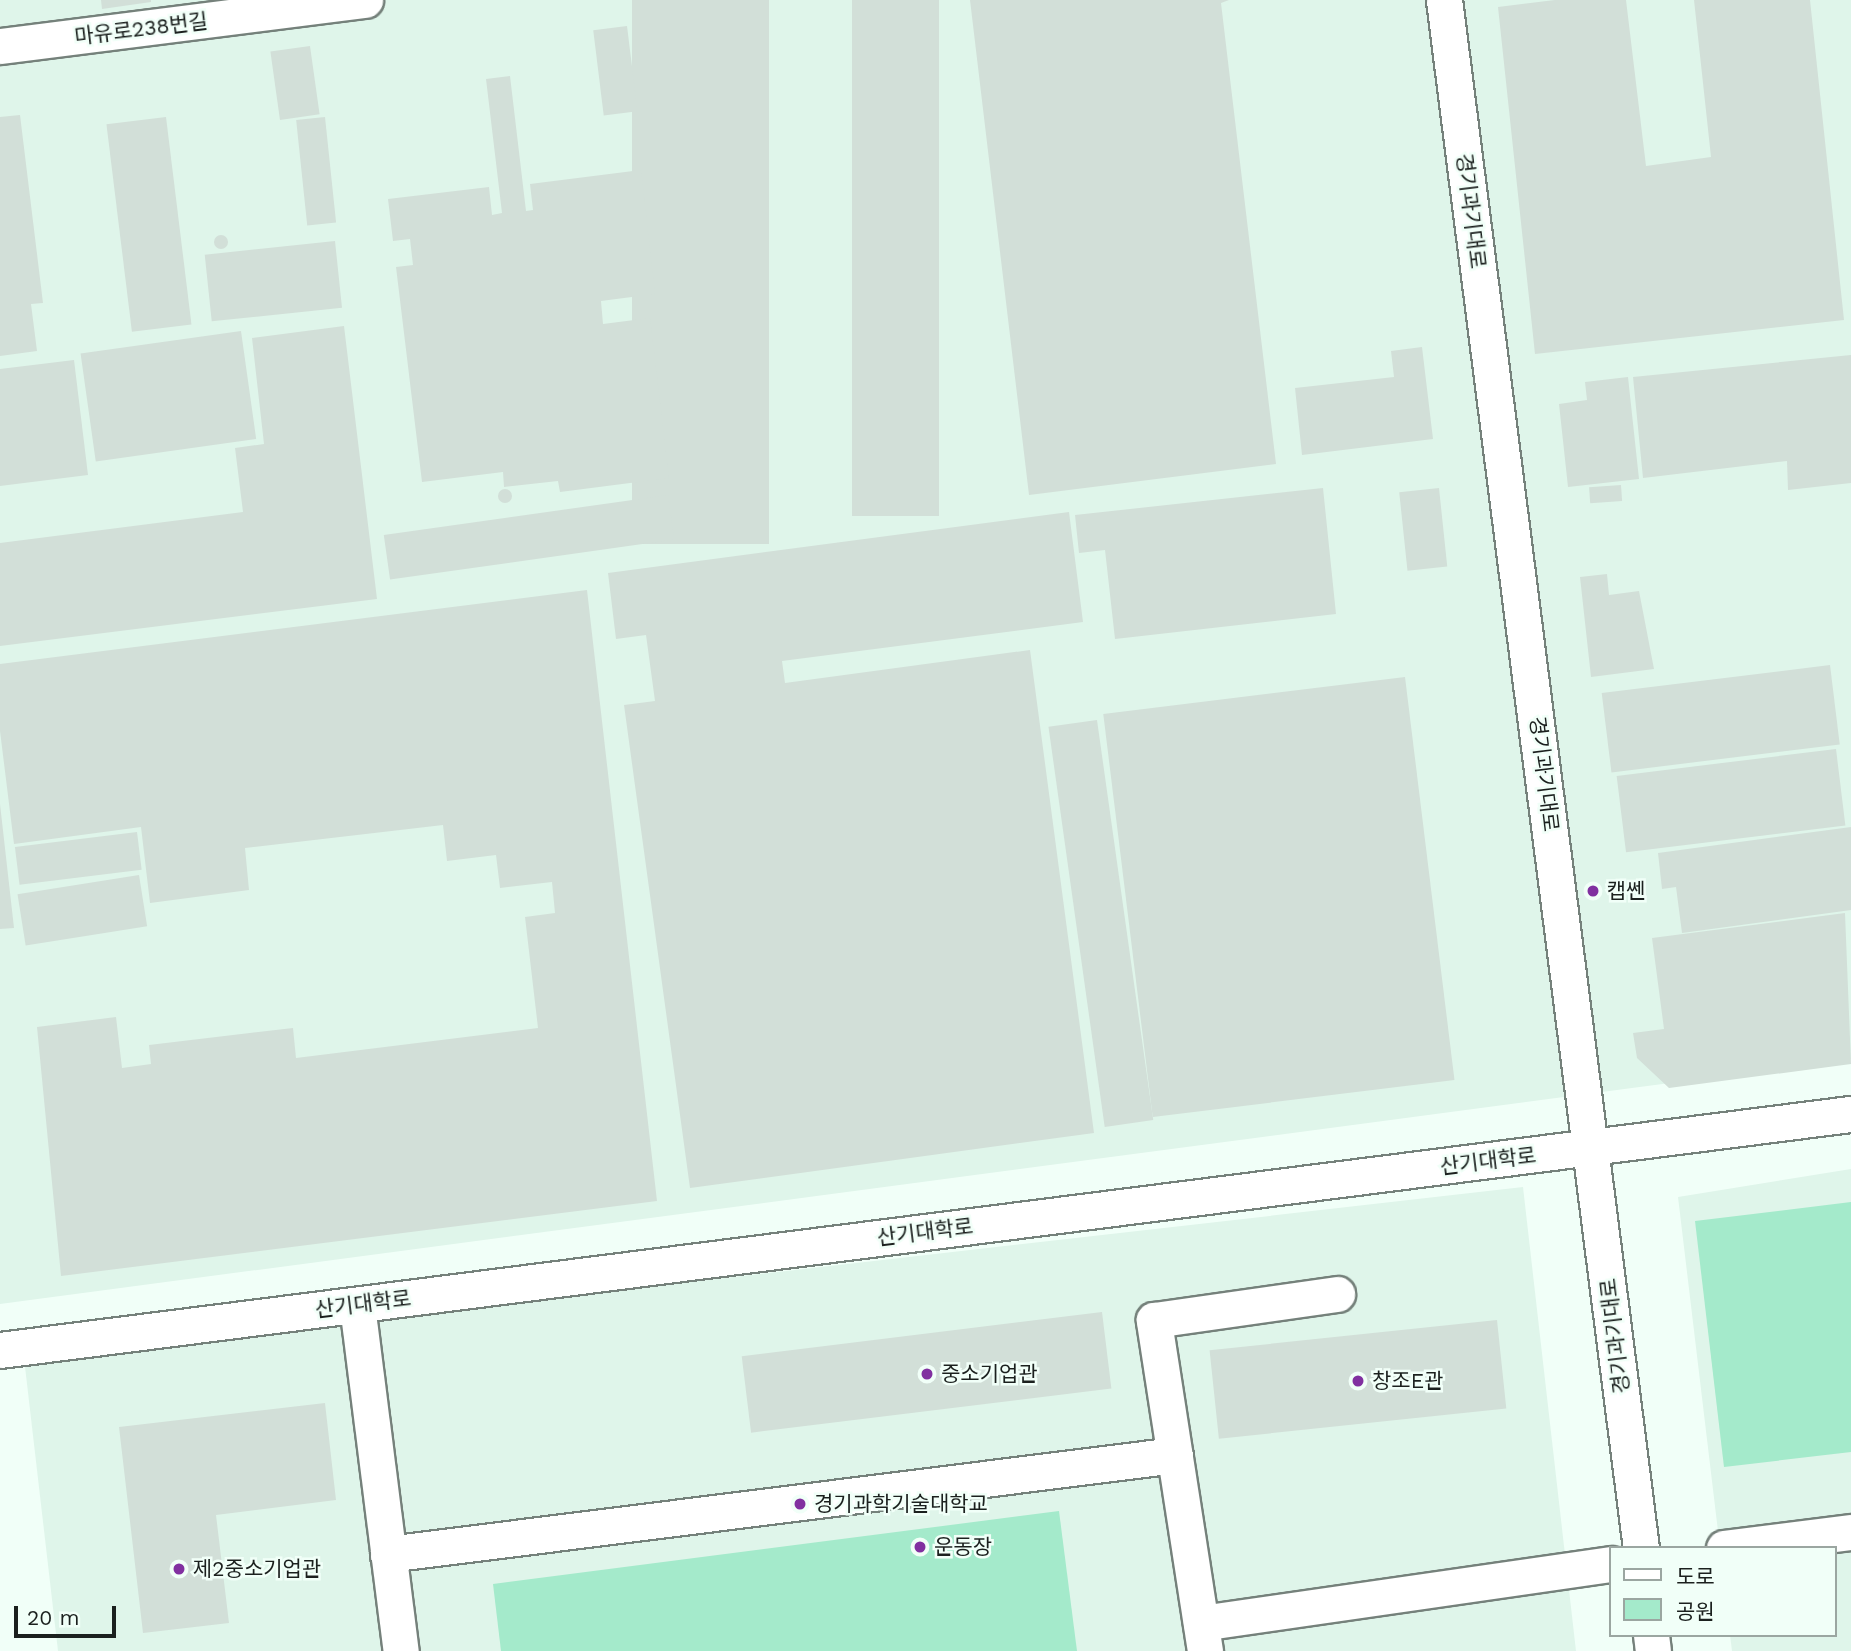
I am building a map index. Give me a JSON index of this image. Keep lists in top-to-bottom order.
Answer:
{
  "streets": {
    "street": ["마유로238번길", "경기과기대로", "산기대학로"]
  },
  "crossings": [
    ["경기과기대로", "산기대학로"]
  ],
  "places": [
    "캡쎈",
    "중소기업관",
    "창조E관",
    "경기과학기술대학교",
    "운동장",
    "제2중소기업관"
  ],
  "legend": ["도로", "공원"],
  "scale_bar": "20 m"
}
